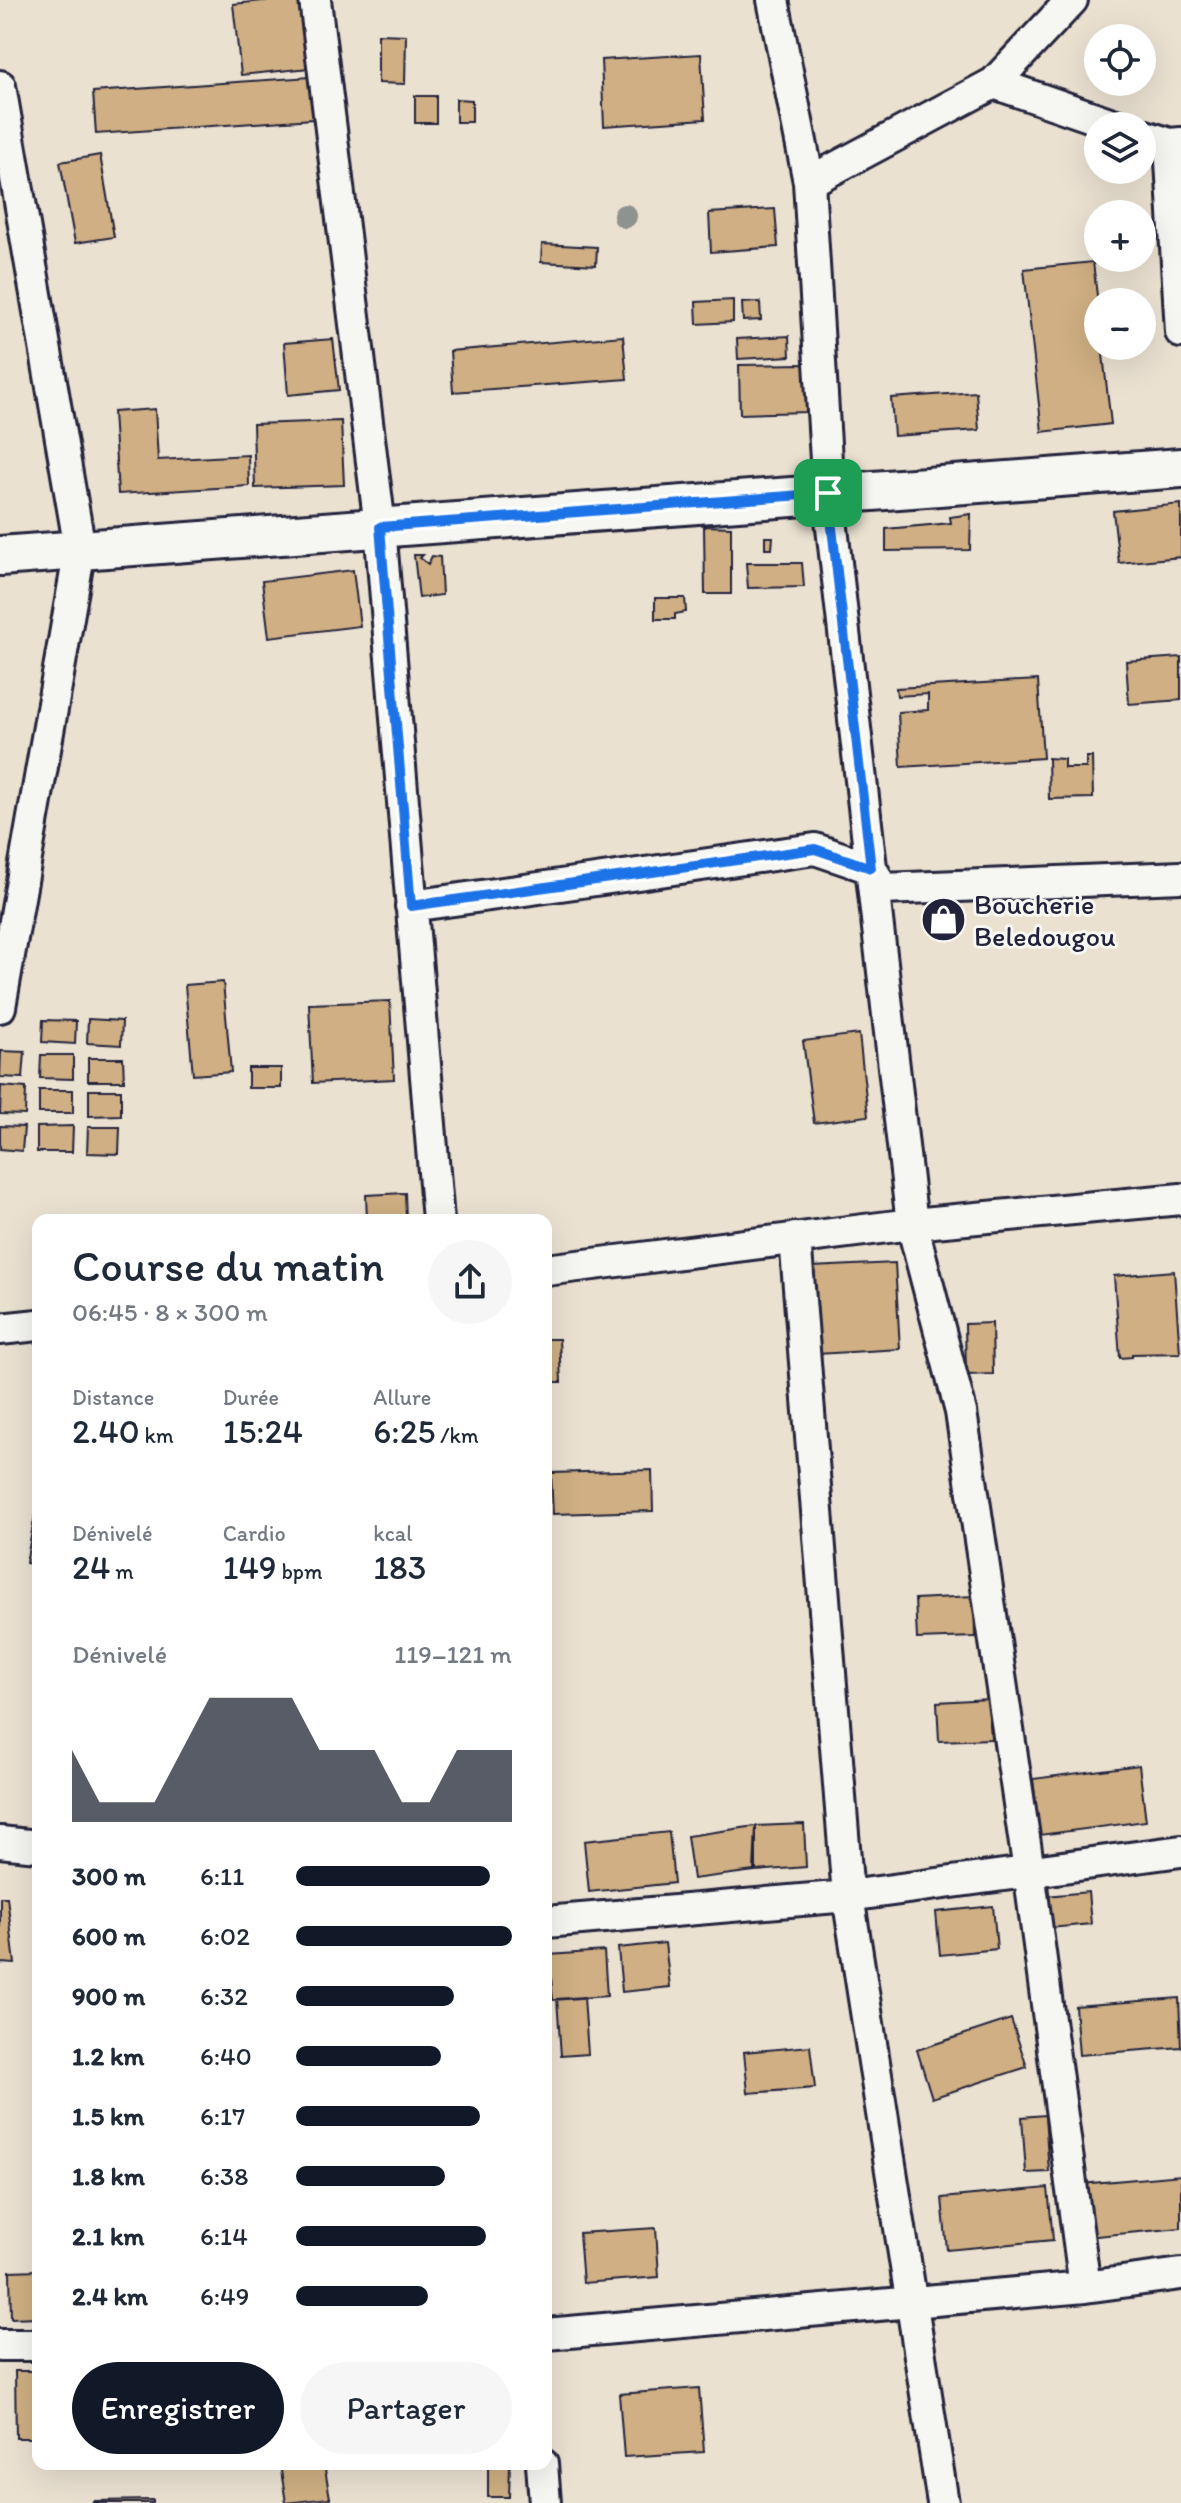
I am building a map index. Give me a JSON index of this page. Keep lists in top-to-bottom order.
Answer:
{
  "places": {
    "shop": ["Boucherie Beledougou"]
  },
  "page": {
    "map_buttons": ["+", "−"],
    "heading": ["Course du matin", "06:45 · 8 × 300 m"],
    "stats": [
      ["Distance", "2.40 km"],
      ["Durée", "15:24"],
      ["Allure", "6:25 /km"],
      ["Dénivelé", "24 m"],
      ["Cardio", "149 bpm"],
      ["kcal", "183"]
    ],
    "chart": ["Dénivelé", "119–121 m"],
    "list": [
      {
        "name": "300 m",
        "note": "6:11"
      },
      {
        "name": "600 m",
        "note": "6:02"
      },
      {
        "name": "900 m",
        "note": "6:32"
      },
      {
        "name": "1.2 km",
        "note": "6:40"
      },
      {
        "name": "1.5 km",
        "note": "6:17"
      },
      {
        "name": "1.8 km",
        "note": "6:38"
      },
      {
        "name": "2.1 km",
        "note": "6:14"
      },
      {
        "name": "2.4 km",
        "note": "6:49"
      }
    ],
    "buttons": ["Enregistrer", "Partager"]
  }
}
